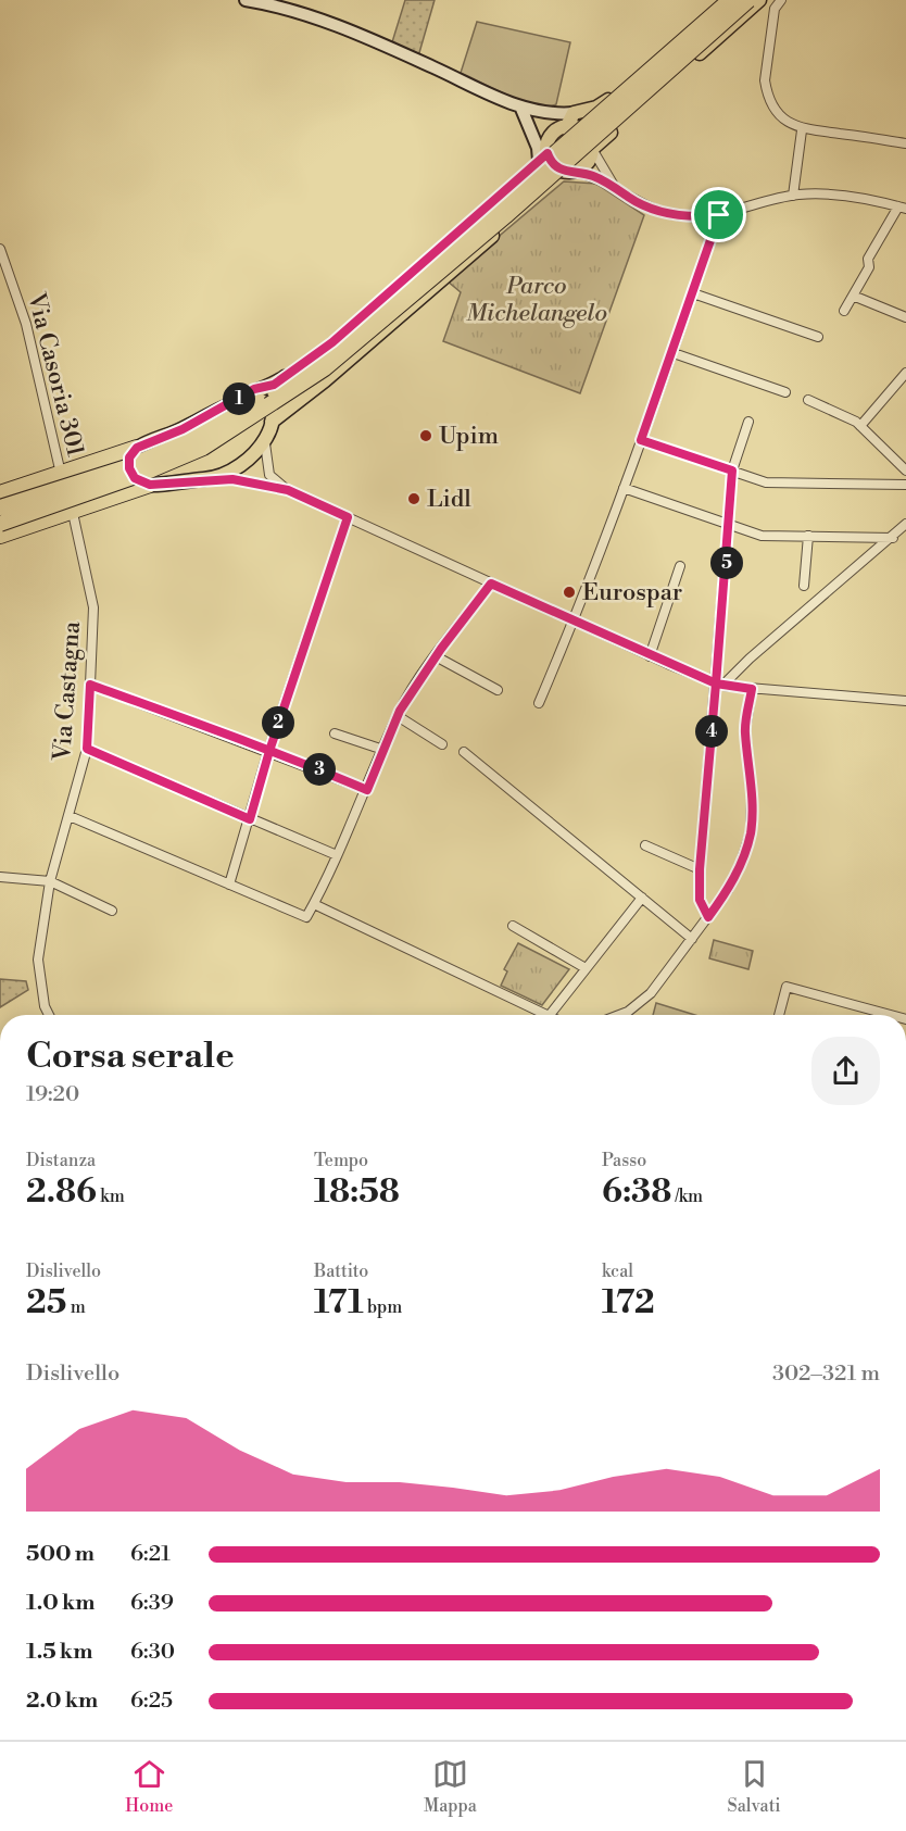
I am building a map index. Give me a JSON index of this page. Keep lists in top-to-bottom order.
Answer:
{
  "streets": {
    "street": ["Via Casoria 301", "Via Castagna"]
  },
  "parks": ["Parco Michelangelo"],
  "places": ["Upim", "Lidl", "Eurospar"],
  "page": {
    "pins": [
      "1",
      "5",
      "2",
      "4",
      "3"
    ],
    "heading": ["Corsa serale", "19:20"],
    "stats": [
      ["Distanza", "2.86 km"],
      ["Tempo", "18:58"],
      ["Passo", "6:38 /km"],
      ["Dislivello", "25 m"],
      ["Battito", "171 bpm"],
      ["kcal", "172"]
    ],
    "chart": ["Dislivello", "302–321 m"],
    "list": [
      {
        "name": "500 m",
        "note": "6:21"
      },
      {
        "name": "1.0 km",
        "note": "6:39"
      },
      {
        "name": "1.5 km",
        "note": "6:30"
      },
      {
        "name": "2.0 km",
        "note": "6:25"
      }
    ],
    "tabs": ["Home", "Mappa", "Salvati"]
  }
}
